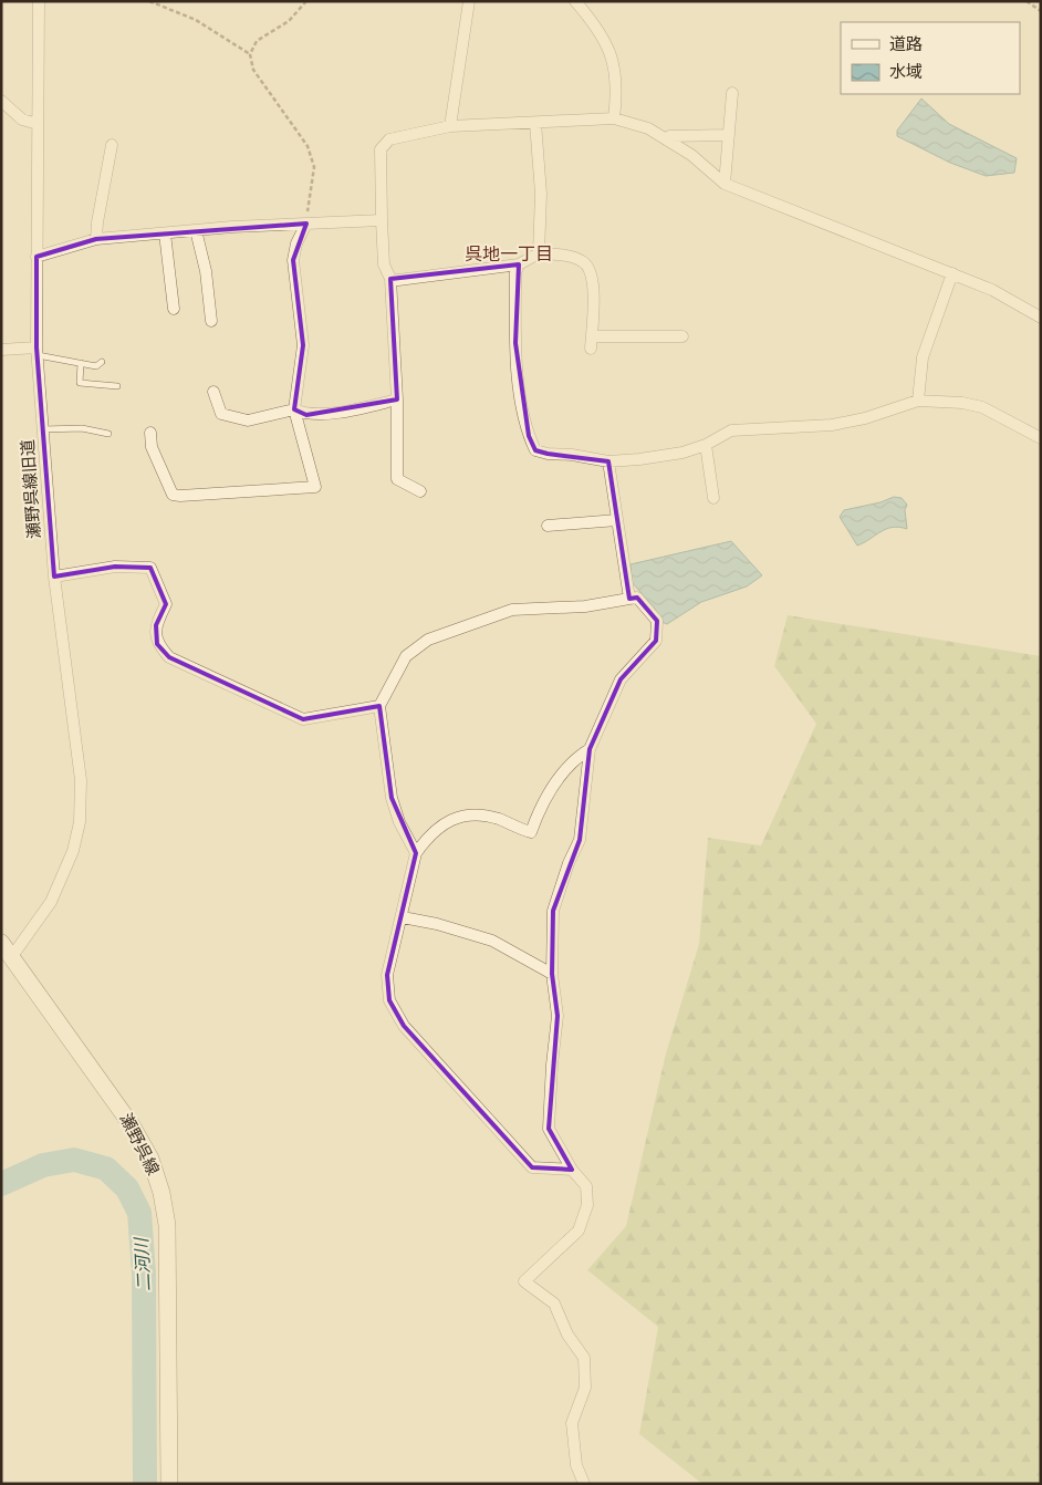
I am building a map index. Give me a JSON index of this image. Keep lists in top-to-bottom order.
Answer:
{
  "streets": {
    "main road": ["瀬野呉線"],
    "street": ["瀬野呉線旧道"]
  },
  "crossings": [
    ["瀬野呉線旧道", "瀬野呉線"]
  ],
  "districts": ["呉地一丁目"],
  "water": ["二河川"],
  "legend": ["道路", "水域"]
}
